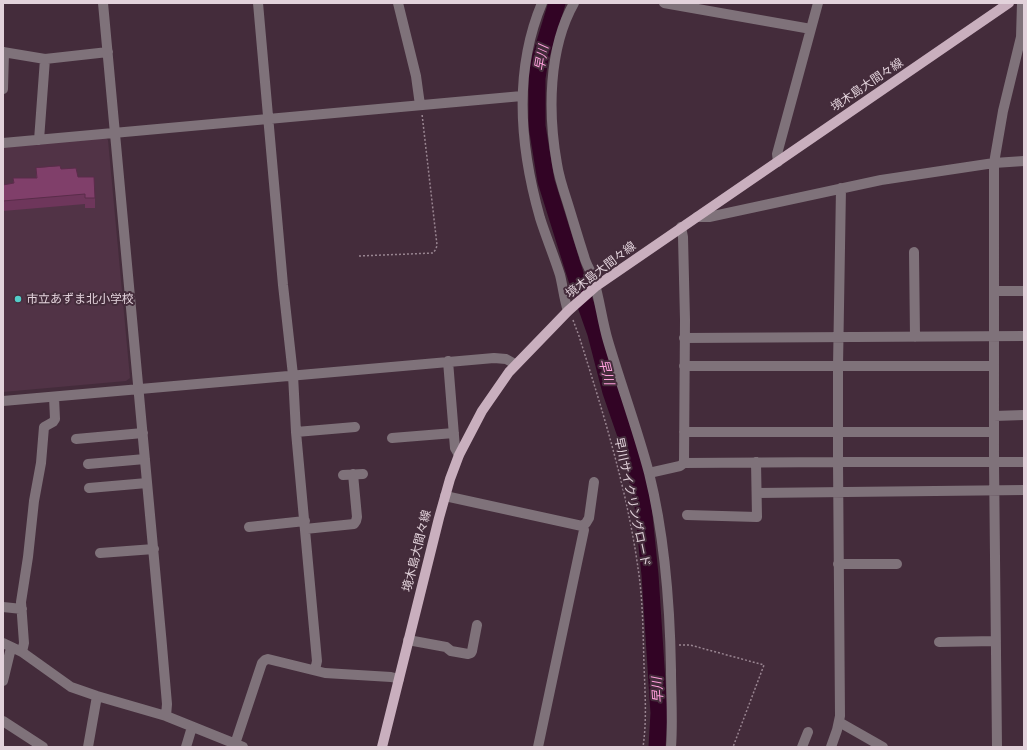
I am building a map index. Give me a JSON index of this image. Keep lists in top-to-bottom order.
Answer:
{
  "streets": {
    "main road": ["境木島大間々線"],
    "path": ["早川サイクリングロード"]
  },
  "crossings": [
    ["境木島大間々線", "早川サイクリングロード"]
  ],
  "water": ["早川"],
  "places": ["市立あずま北小学校"]
}
